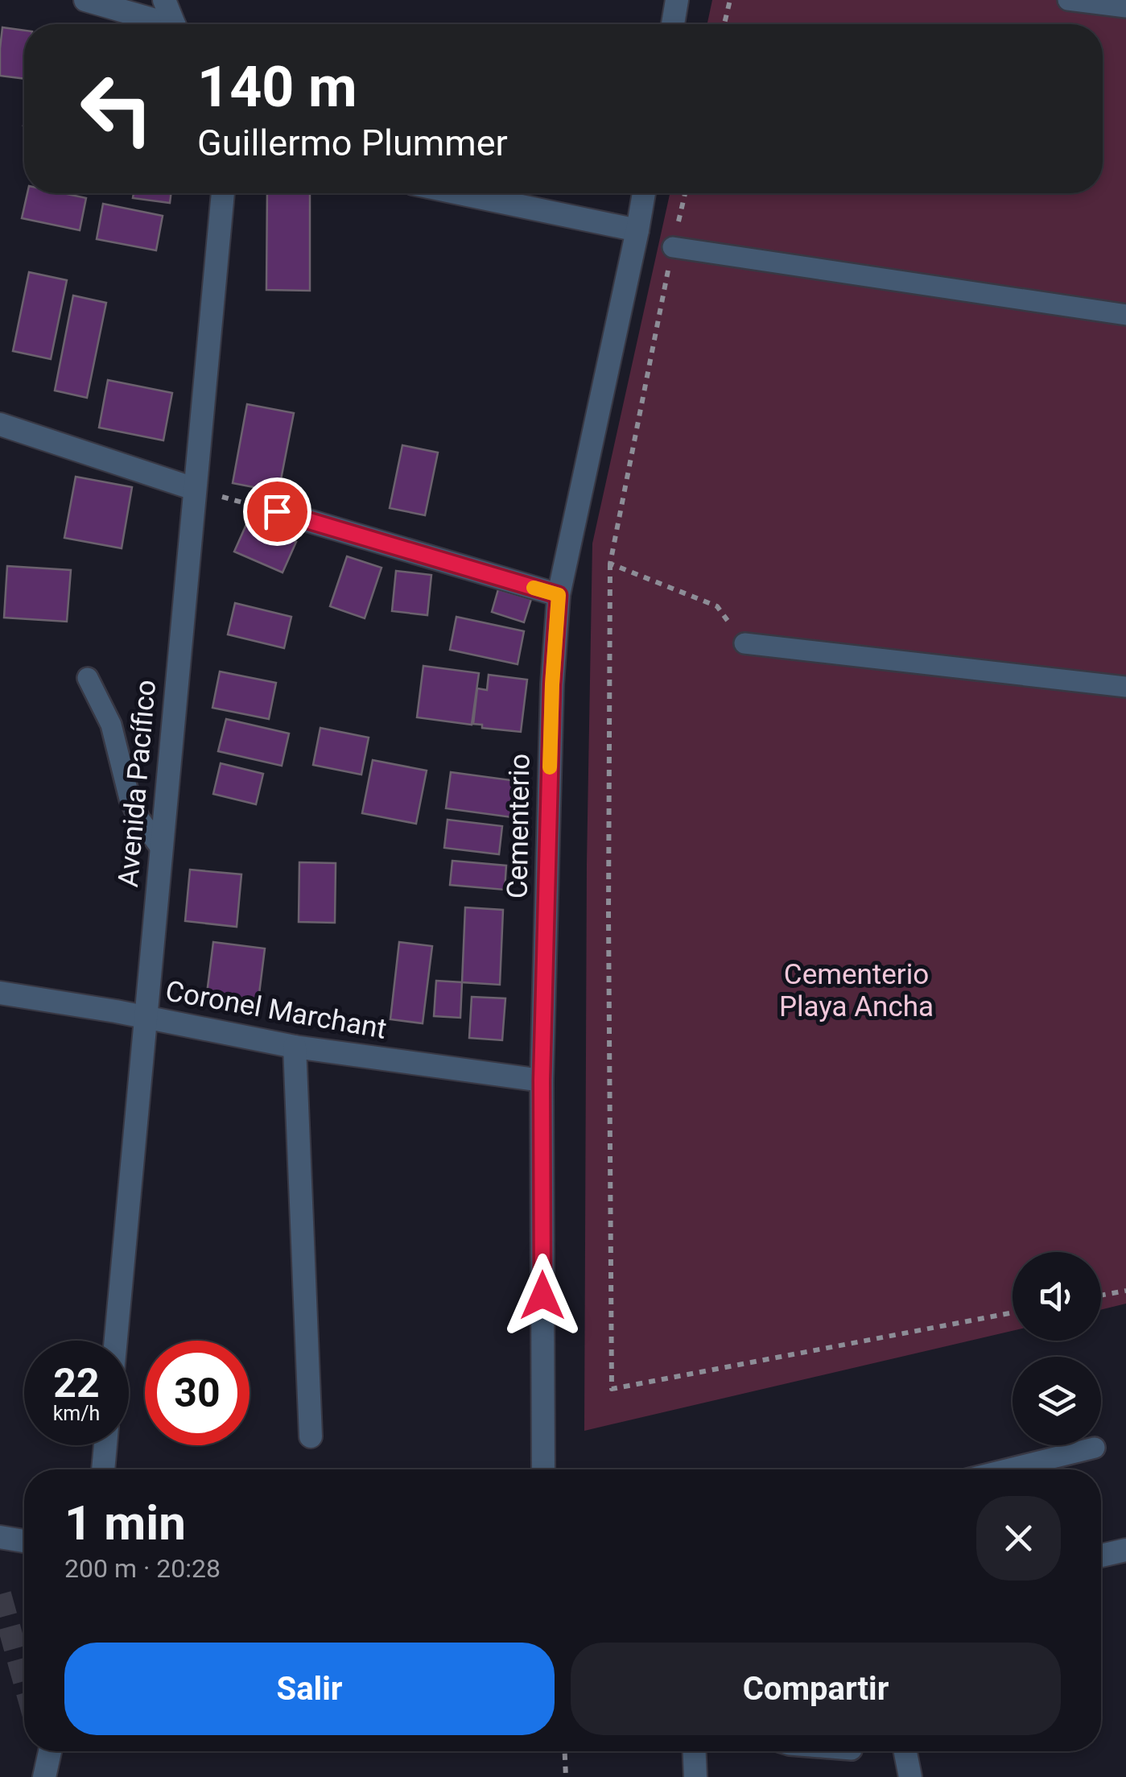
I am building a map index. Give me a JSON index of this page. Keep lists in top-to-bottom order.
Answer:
{
  "streets": {
    "street": ["Avenida Pacífico", "Cementerio", "Coronel Marchant"]
  },
  "crossings": [
    ["Avenida Pacífico", "Coronel Marchant"],
    ["Cementerio", "Coronel Marchant"]
  ],
  "parks": ["Cementerio Playa Ancha"],
  "page": {
    "turn": ["140 m", "Guillermo Plummer"],
    "speed": "22 km/h",
    "limit": "30",
    "heading": ["1 min", "200 m · 20:28"],
    "buttons": ["Salir", "Compartir"]
  }
}
